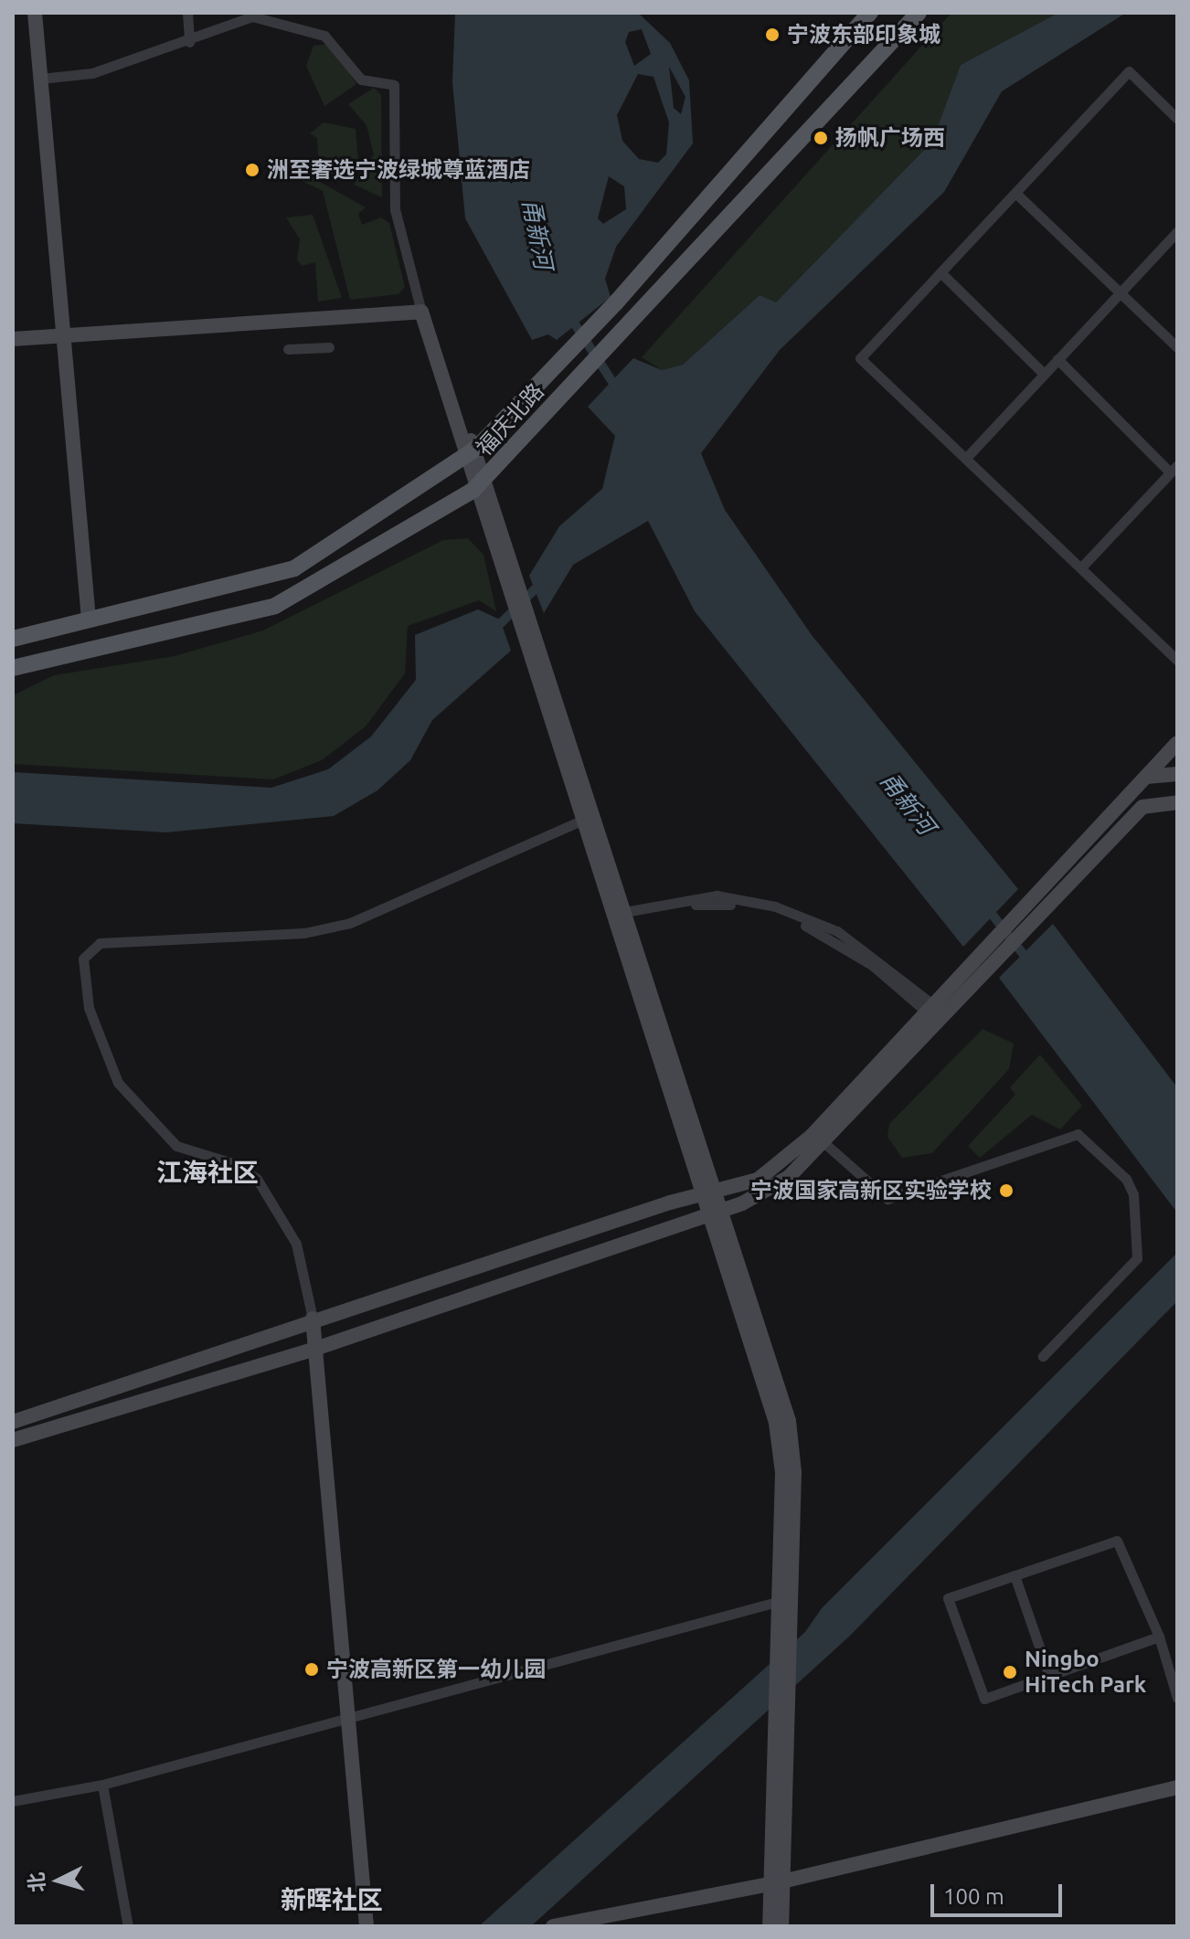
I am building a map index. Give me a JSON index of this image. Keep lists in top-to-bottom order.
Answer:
{
  "streets": {
    "main road": ["福庆北路"]
  },
  "districts": ["江海社区", "新晖社区"],
  "water": ["甬新河"],
  "places": [
    "宁波东部印象城",
    "扬帆广场西",
    "洲至奢选宁波绿城尊蓝酒店",
    "宁波国家高新区实验学校",
    "宁波高新区第一幼儿园",
    "Ningbo HiTech Park"
  ],
  "scale_bar": "100 m",
  "north": "left"
}
